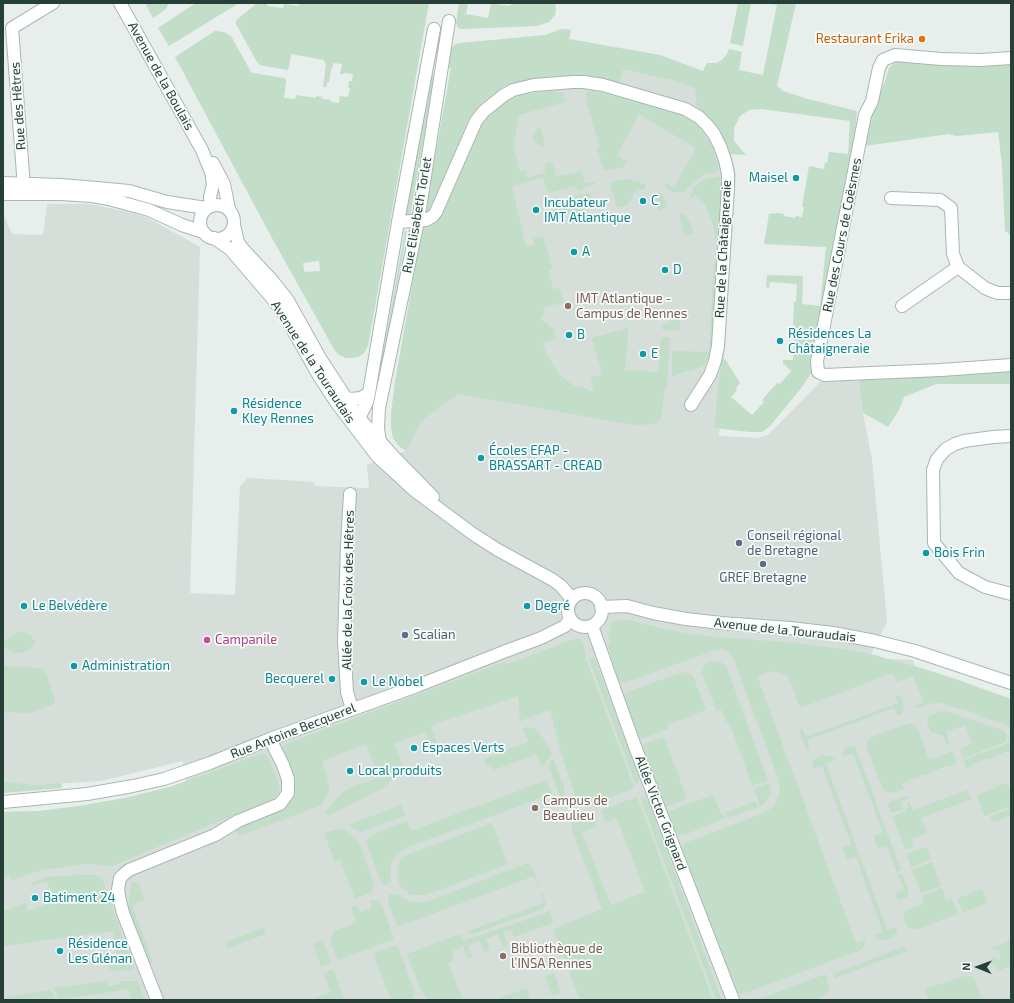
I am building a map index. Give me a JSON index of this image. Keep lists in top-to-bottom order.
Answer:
{
  "streets": {
    "street": [
      "Avenue de la Boulais",
      "Rue des Hêtres",
      "Rue Elisabeth Torlet",
      "Rue des Cours de Coësmes",
      "Rue de la Châtaigneraie",
      "Avenue de la Touraudais",
      "Allée de la Croix des Hêtres",
      "Rue Antoine Becquerel",
      "Allée Victor Grignard"
    ]
  },
  "crossings": [
    ["Avenue de la Boulais", "Avenue de la Touraudais"],
    ["Rue Elisabeth Torlet", "Rue de la Châtaigneraie"],
    ["Rue Elisabeth Torlet", "Avenue de la Touraudais"],
    ["Avenue de la Touraudais", "Rue Antoine Becquerel"],
    ["Avenue de la Touraudais", "Allée Victor Grignard"],
    ["Allée de la Croix des Hêtres", "Rue Antoine Becquerel"],
    ["Rue Antoine Becquerel", "Allée Victor Grignard"]
  ],
  "places": [
    "Restaurant Erika",
    "Maisel",
    "C",
    "Incubateur IMT Atlantique",
    "A",
    "D",
    "IMT Atlantique - Campus de Rennes",
    "B",
    "Résidences La Châtaigneraie",
    "E",
    "Résidence Kley Rennes",
    "Écoles EFAP - BRASSART - CREAD",
    "Conseil régional de Bretagne",
    "Bois Frin",
    "GREF Bretagne",
    "Le Belvédère",
    "Degré",
    "Scalian",
    "Campanile",
    "Administration",
    "Becquerel",
    "Le Nobel",
    "Espaces Verts",
    "Local produits",
    "Campus de Beaulieu",
    "Batiment 24",
    "Résidence Les Glénan",
    "Bibliothèque de l’INSA Rennes"
  ],
  "north": "left"
}
